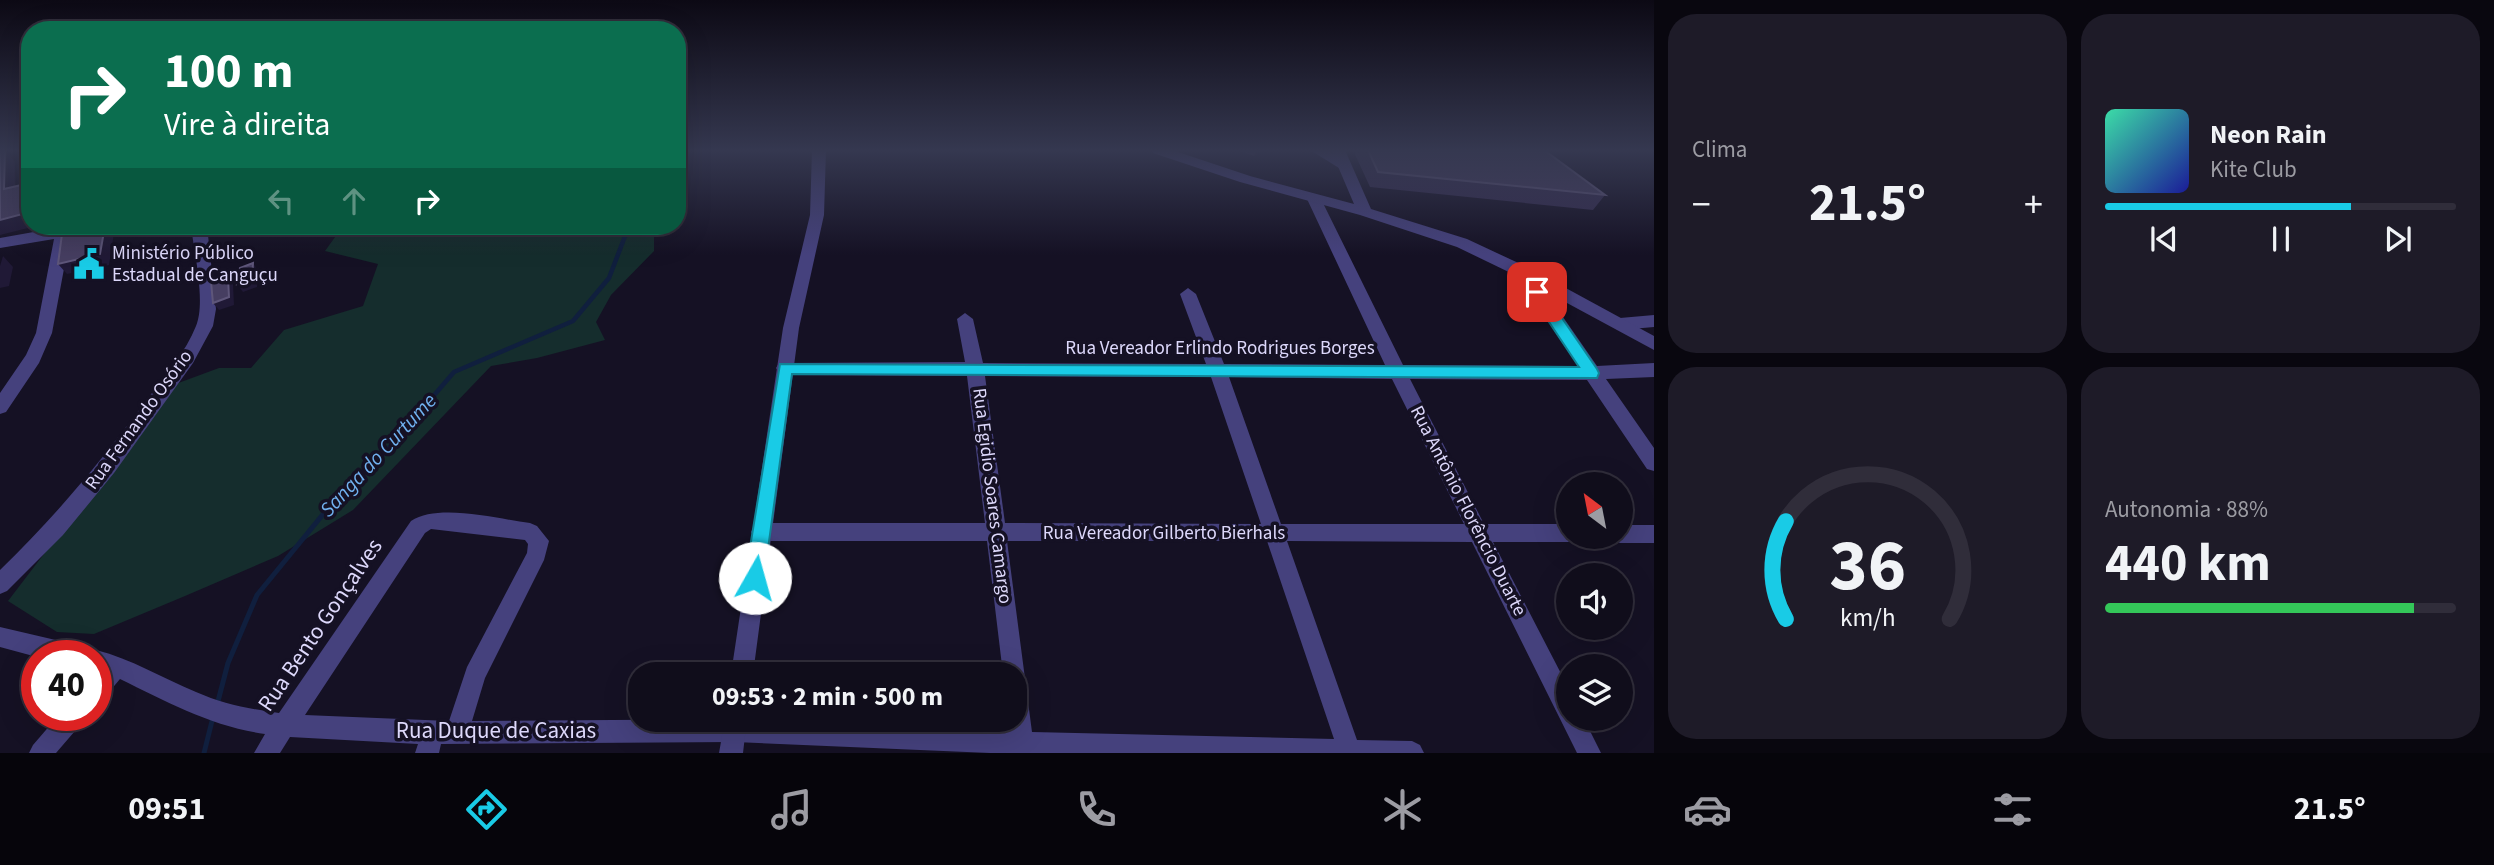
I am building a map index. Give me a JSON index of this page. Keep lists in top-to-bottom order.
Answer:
{
  "streets": {
    "street": [
      "Rua Vereador Erlindo Rodrigues Borges",
      "Rua Fernando Osório",
      "Rua Egidio Soares Camargo",
      "Rua Antônio Florêncio Duarte",
      "Rua Vereador Gilberto Bierhals",
      "Rua Bento Gonçalves",
      "Rua Duque de Caxias"
    ]
  },
  "crossings": [
    ["Rua Vereador Erlindo Rodrigues Borges", "Rua Egidio Soares Camargo"],
    ["Rua Vereador Erlindo Rodrigues Borges", "Rua Antônio Florêncio Duarte"],
    ["Rua Egidio Soares Camargo", "Rua Vereador Gilberto Bierhals"],
    ["Rua Antônio Florêncio Duarte", "Rua Vereador Gilberto Bierhals"],
    ["Rua Bento Gonçalves", "Rua Duque de Caxias"]
  ],
  "water": ["Sanga do Curtume"],
  "places": {
    "public building": ["Ministério Público Estadual de Canguçu"]
  },
  "north": "top left",
  "page": {
    "tile": [
      "Clima",
      ["Autonomia · 88%", "440 km"]
    ],
    "turn": ["100 m", "Vire à direita"],
    "song": ["Neon Rain", "Kite Club"],
    "heat": ["−", "21.5°", "+"],
    "limit": "40",
    "trip": "09:53 · 2 min · 500 m",
    "tabs": ["09:51", "21.5°"],
    "gauge": ["36", "km/h"]
  }
}
